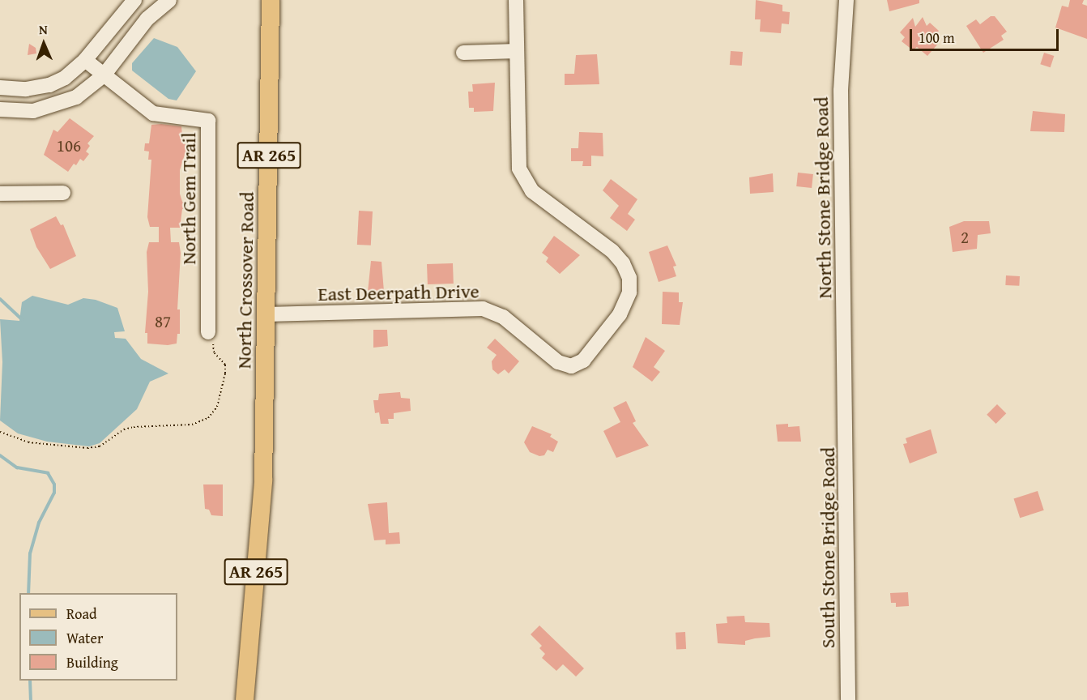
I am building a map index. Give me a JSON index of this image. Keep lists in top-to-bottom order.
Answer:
{
  "streets": {
    "main road": ["AR 265", "North Crossover Road"],
    "street": [
      "North Stone Bridge Road",
      "North Gem Trail",
      "East Deerpath Drive",
      "South Stone Bridge Road"
    ]
  },
  "crossings": [
    ["North Stone Bridge Road", "South Stone Bridge Road"],
    ["North Crossover Road", "East Deerpath Drive"]
  ],
  "house_numbers": ["106", "2", "87"],
  "legend": ["Road", "Water", "Building"],
  "scale_bar": "100 m",
  "north": "top"
}
